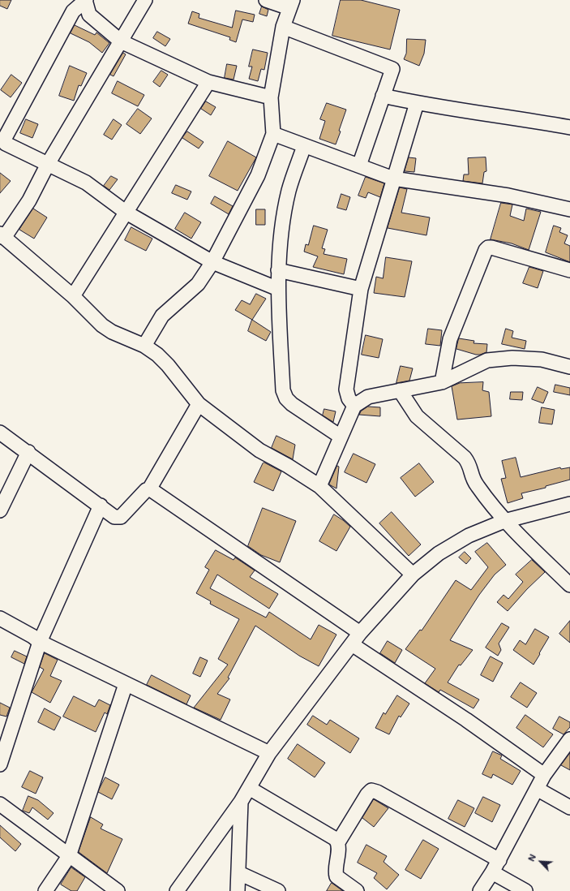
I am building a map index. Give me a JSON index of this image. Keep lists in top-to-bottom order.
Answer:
{
  "north": "top left"
}
